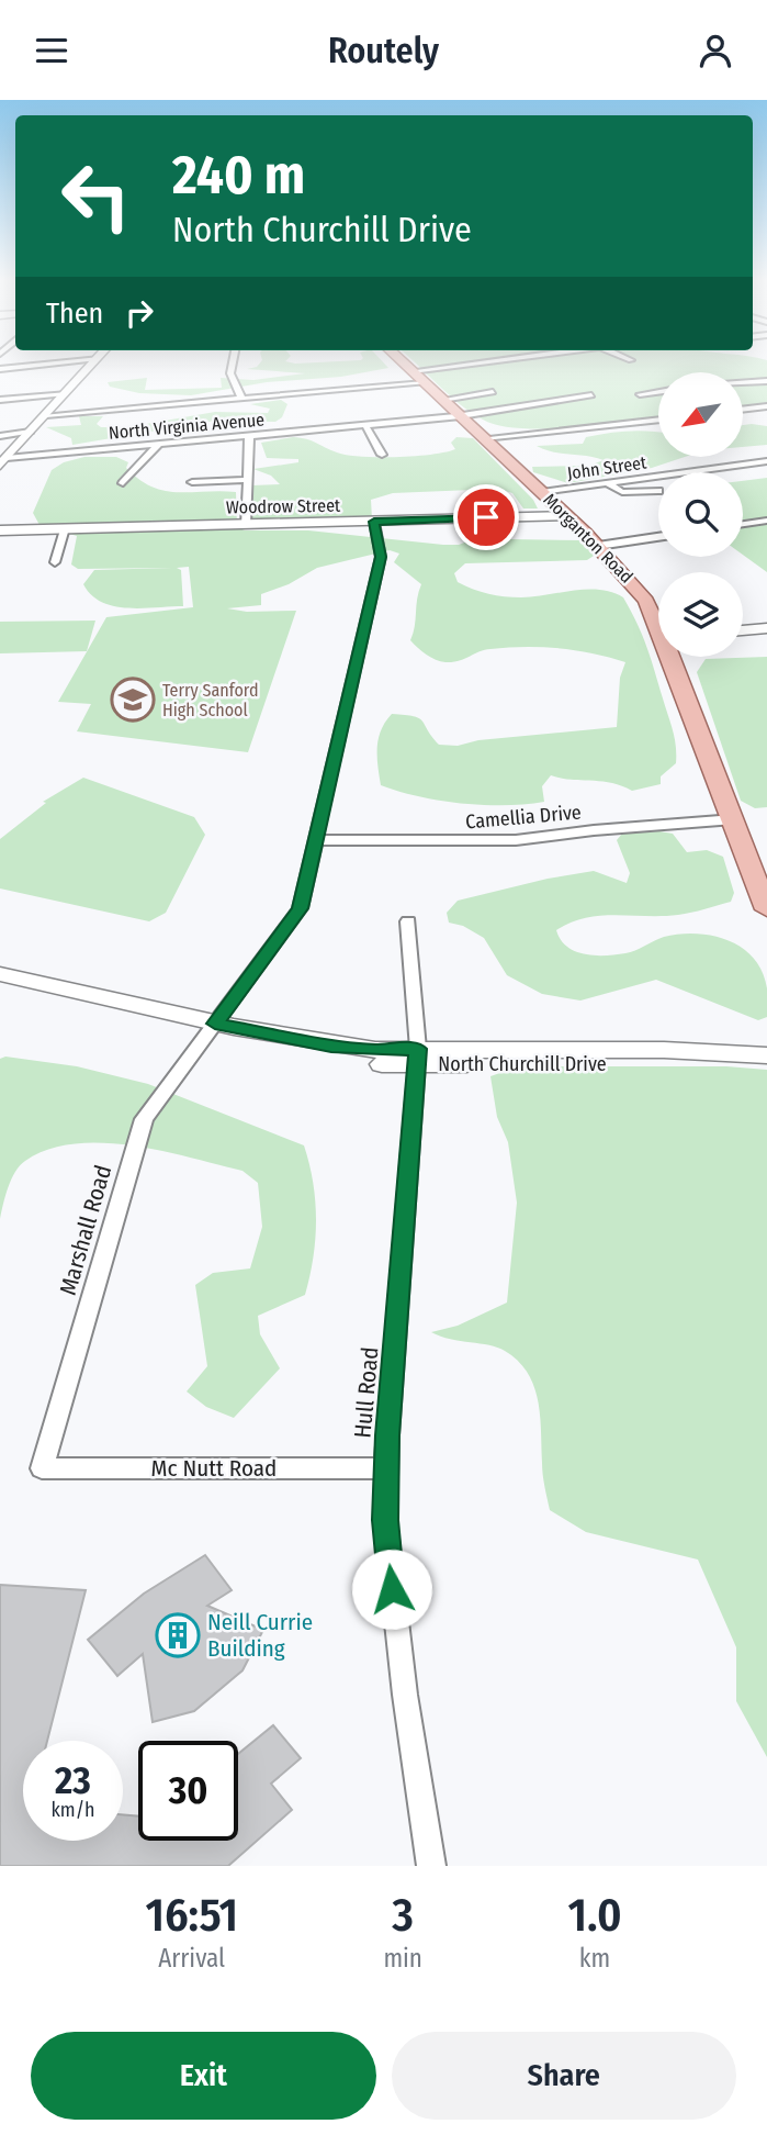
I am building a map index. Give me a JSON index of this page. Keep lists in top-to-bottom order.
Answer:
{
  "streets": {
    "main road": ["Morganton Road"],
    "street": [
      "North Virginia Avenue",
      "John Street",
      "Woodrow Street",
      "Camellia Drive",
      "North Churchill Drive",
      "Marshall Road",
      "Hull Road",
      "Mc Nutt Road"
    ]
  },
  "crossings": [
    ["North Virginia Avenue", "Morganton Road"],
    ["John Street", "Morganton Road"],
    ["Woodrow Street", "Morganton Road"],
    ["Woodrow Street", "Marshall Road"],
    ["Morganton Road", "Camellia Drive"],
    ["Camellia Drive", "Marshall Road"],
    ["North Churchill Drive", "Marshall Road"],
    ["North Churchill Drive", "Hull Road"],
    ["Marshall Road", "Mc Nutt Road"],
    ["Hull Road", "Mc Nutt Road"]
  ],
  "places": {
    "school or university": ["Terry Sanford High School"],
    "building": ["Neill Currie Building"]
  },
  "north": "bottom left",
  "page": {
    "header": "Routely",
    "turn": ["240 m", "North Churchill Drive"],
    "then": "Then",
    "speed": "23 km/h",
    "limit": "30",
    "eta": [
      "16:51",
      "Arrival",
      "3",
      "min",
      "1.0",
      "km"
    ],
    "buttons": ["Exit", "Share"]
  }
}
